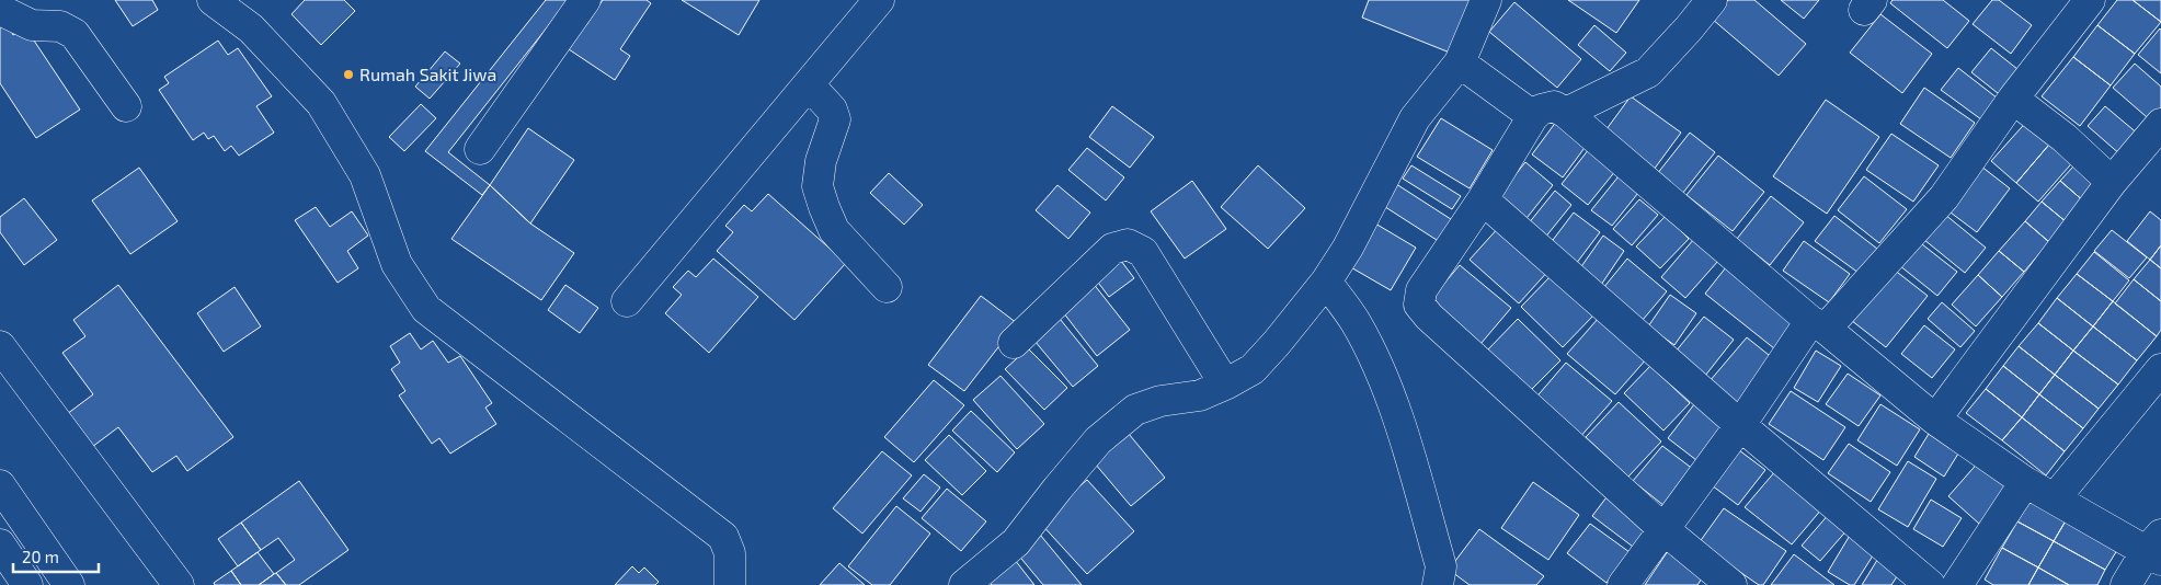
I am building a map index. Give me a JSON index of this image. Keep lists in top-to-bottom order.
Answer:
{
  "places": ["Rumah Sakit Jiwa"],
  "scale_bar": "20 m"
}
